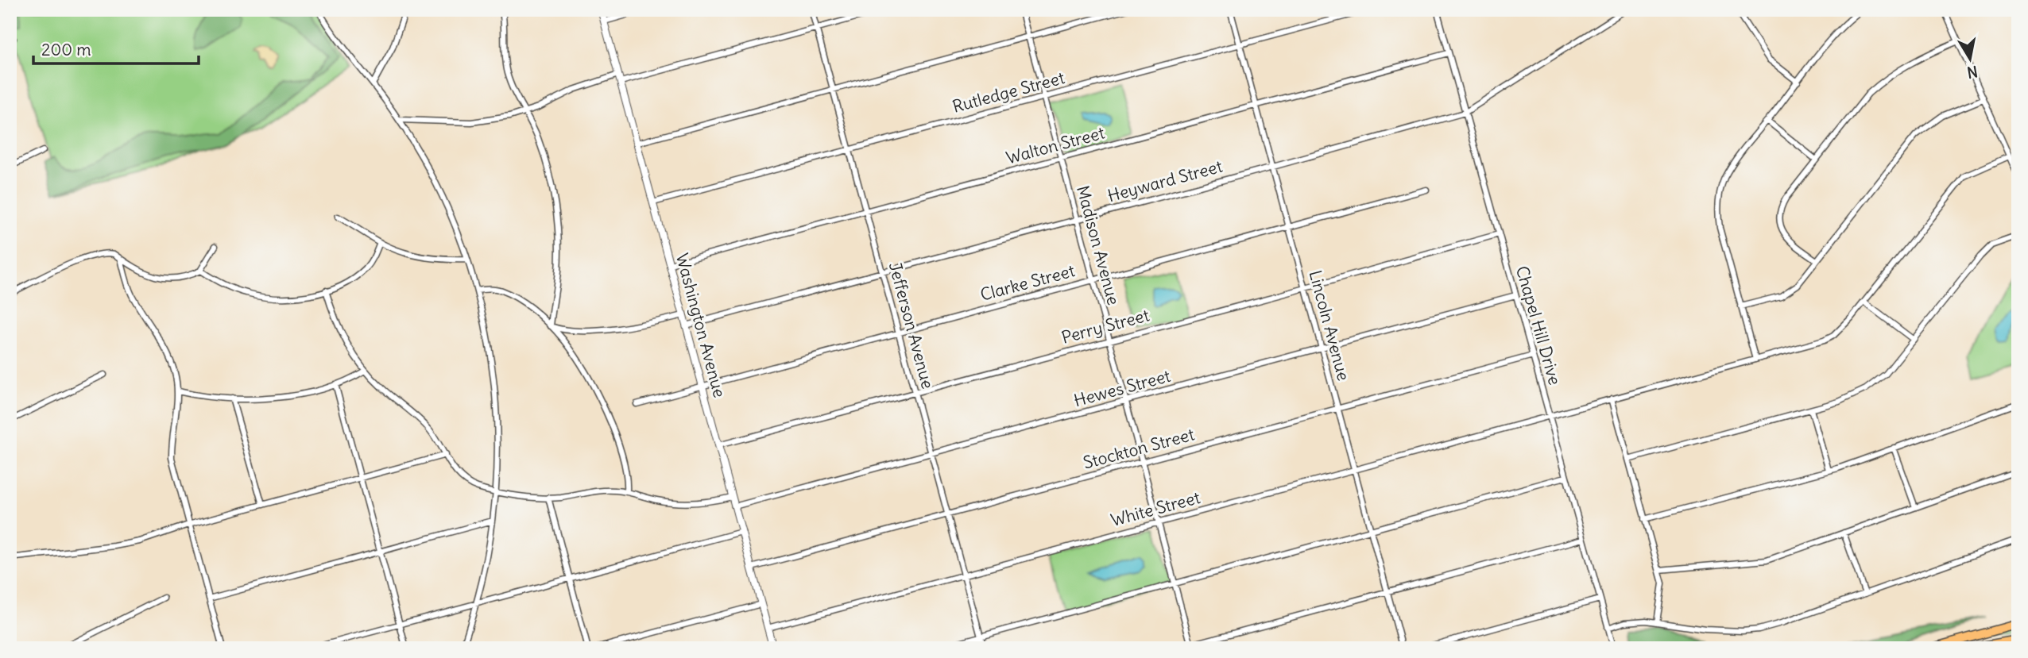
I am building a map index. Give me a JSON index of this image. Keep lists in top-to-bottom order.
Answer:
{
  "streets": {
    "street": [
      "Rutledge Street",
      "Walton Street",
      "Heyward Street",
      "Madison Avenue",
      "Clarke Street",
      "Washington Avenue",
      "Jefferson Avenue",
      "Lincoln Avenue",
      "Chapel Hill Drive",
      "Perry Street",
      "Hewes Street",
      "Stockton Street",
      "White Street"
    ]
  },
  "crossings": [
    ["Rutledge Street", "Madison Avenue"],
    ["Rutledge Street", "Washington Avenue"],
    ["Rutledge Street", "Jefferson Avenue"],
    ["Rutledge Street", "Lincoln Avenue"],
    ["Walton Street", "Madison Avenue"],
    ["Walton Street", "Washington Avenue"],
    ["Walton Street", "Jefferson Avenue"],
    ["Walton Street", "Lincoln Avenue"],
    ["Walton Street", "Chapel Hill Drive"],
    ["Heyward Street", "Madison Avenue"],
    ["Heyward Street", "Washington Avenue"],
    ["Heyward Street", "Jefferson Avenue"],
    ["Heyward Street", "Lincoln Avenue"],
    ["Heyward Street", "Chapel Hill Drive"],
    ["Madison Avenue", "Clarke Street"],
    ["Madison Avenue", "Perry Street"],
    ["Madison Avenue", "Hewes Street"],
    ["Madison Avenue", "Stockton Street"],
    ["Madison Avenue", "White Street"],
    ["Clarke Street", "Washington Avenue"],
    ["Clarke Street", "Jefferson Avenue"],
    ["Clarke Street", "Lincoln Avenue"],
    ["Washington Avenue", "Perry Street"],
    ["Washington Avenue", "Hewes Street"],
    ["Washington Avenue", "Stockton Street"],
    ["Washington Avenue", "White Street"],
    ["Jefferson Avenue", "Perry Street"],
    ["Jefferson Avenue", "Hewes Street"],
    ["Jefferson Avenue", "Stockton Street"],
    ["Jefferson Avenue", "White Street"],
    ["Lincoln Avenue", "Perry Street"],
    ["Lincoln Avenue", "Hewes Street"],
    ["Lincoln Avenue", "Stockton Street"],
    ["Lincoln Avenue", "White Street"],
    ["Chapel Hill Drive", "Perry Street"],
    ["Chapel Hill Drive", "Hewes Street"],
    ["Chapel Hill Drive", "Stockton Street"],
    ["Chapel Hill Drive", "White Street"]
  ],
  "scale_bar": "200 m",
  "north": "bottom"
}
